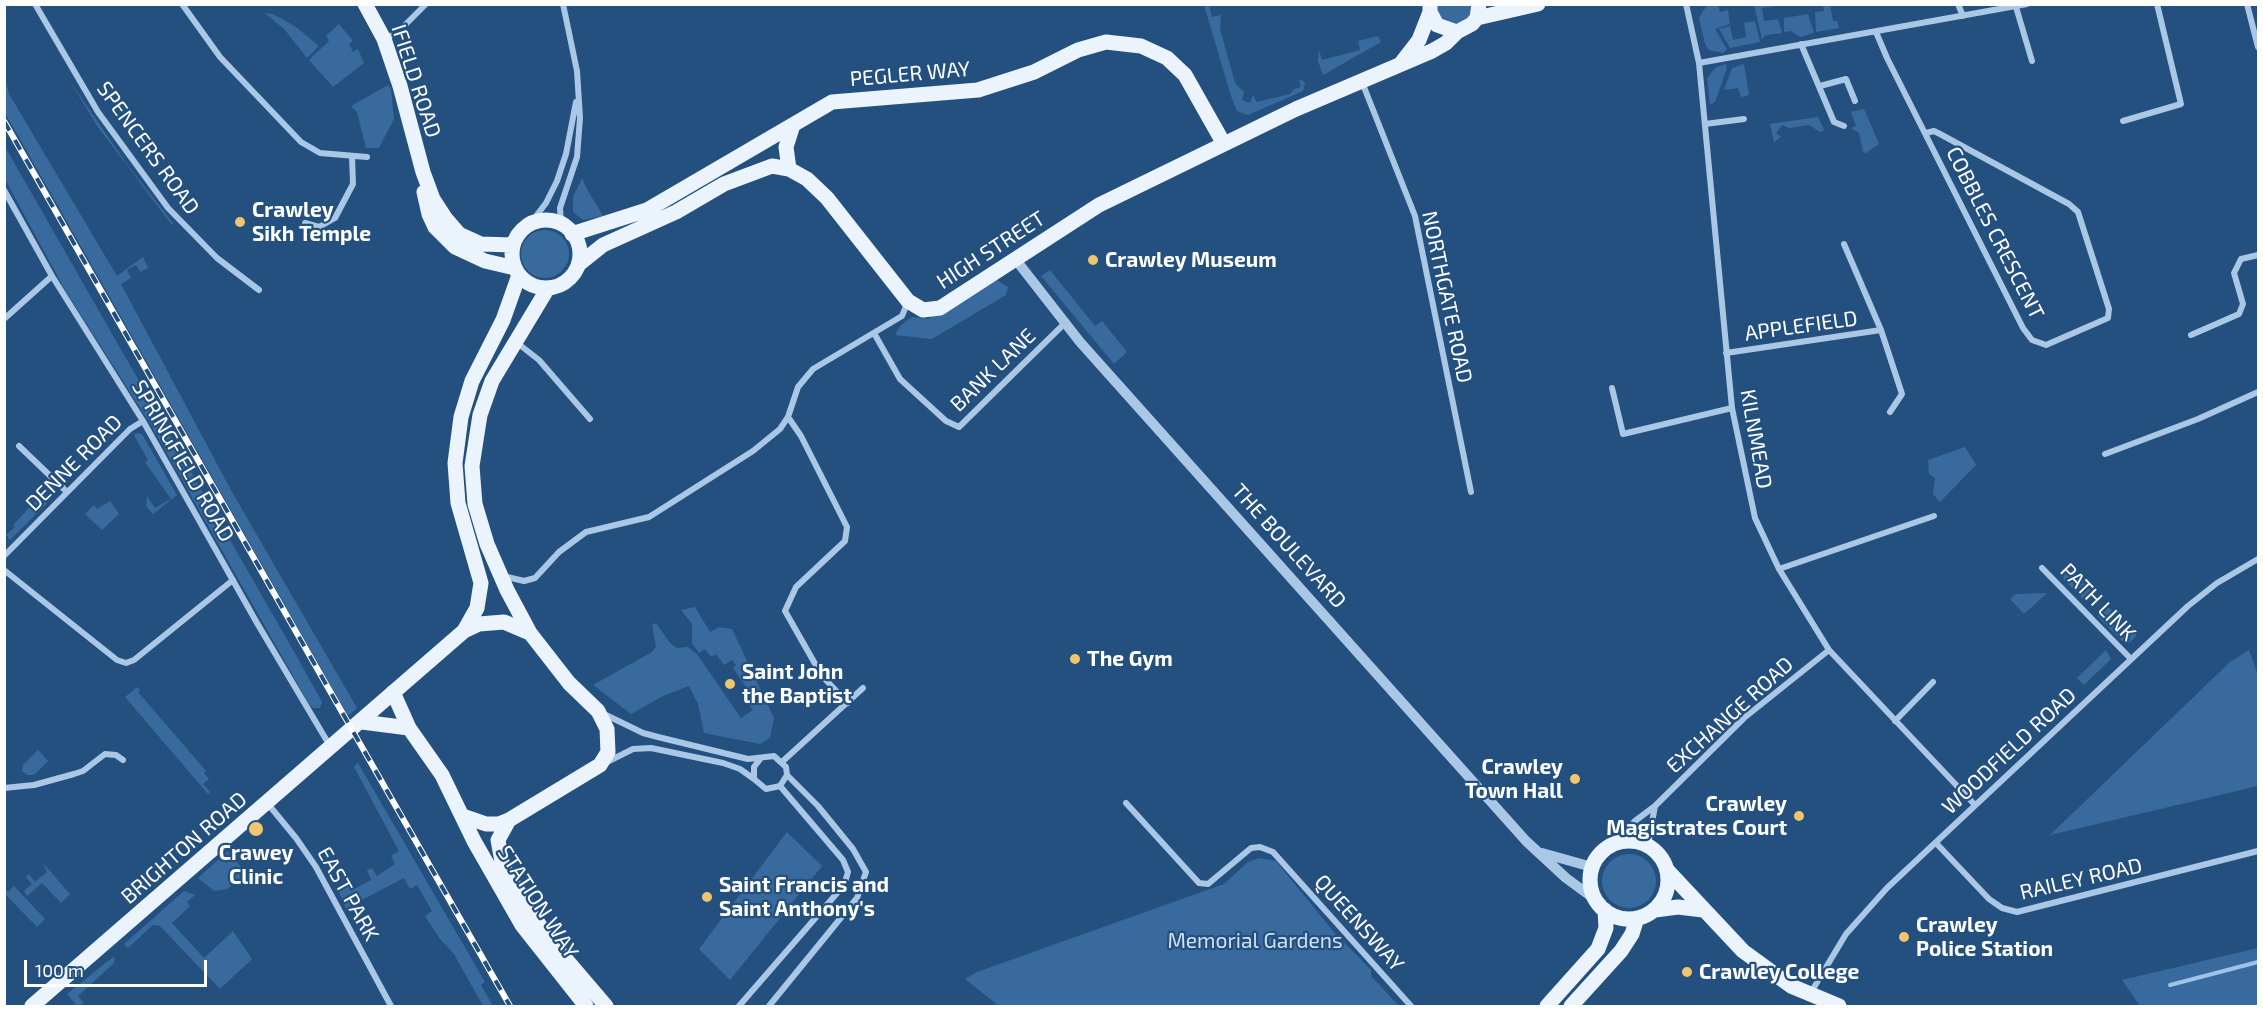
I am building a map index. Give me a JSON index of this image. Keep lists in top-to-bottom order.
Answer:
{
  "streets": {
    "main road": [
      "PEGLER WAY",
      "IFIELD ROAD",
      "HIGH STREET",
      "BRIGHTON ROAD",
      "STATION WAY"
    ],
    "street": [
      "SPENCERS ROAD",
      "COBBLES CRESCENT",
      "NORTHGATE ROAD",
      "APPLEFIELD",
      "BANK LANE",
      "KILNMEAD",
      "SPRINGFIELD ROAD",
      "DENNE ROAD",
      "THE BOULEVARD",
      "PATH LINK",
      "EXCHANGE ROAD",
      "WOODFIELD ROAD",
      "RAILEY ROAD",
      "EAST PARK",
      "QUEENSWAY"
    ]
  },
  "crossings": [
    ["PEGLER WAY", "IFIELD ROAD"],
    ["PEGLER WAY", "HIGH STREET"],
    ["HIGH STREET", "NORTHGATE ROAD"],
    ["HIGH STREET", "THE BOULEVARD"],
    ["APPLEFIELD", "KILNMEAD"],
    ["BANK LANE", "THE BOULEVARD"],
    ["KILNMEAD", "EXCHANGE ROAD"],
    ["KILNMEAD", "WOODFIELD ROAD"],
    ["SPRINGFIELD ROAD", "DENNE ROAD"],
    ["SPRINGFIELD ROAD", "BRIGHTON ROAD"],
    ["THE BOULEVARD", "EXCHANGE ROAD"],
    ["PATH LINK", "WOODFIELD ROAD"],
    ["WOODFIELD ROAD", "RAILEY ROAD"],
    ["BRIGHTON ROAD", "EAST PARK"]
  ],
  "parks": ["Memorial Gardens"],
  "places": [
    "Crawley Sikh Temple",
    "Crawley Museum",
    "The Gym",
    "Saint John the Baptist",
    "Crawley Town Hall",
    "Crawley Magistrates Court",
    "Crawey Clinic",
    "Saint Francis and Saint Anthony's",
    "Crawley Police Station",
    "Crawley College"
  ],
  "scale_bar": "100 m"
}
